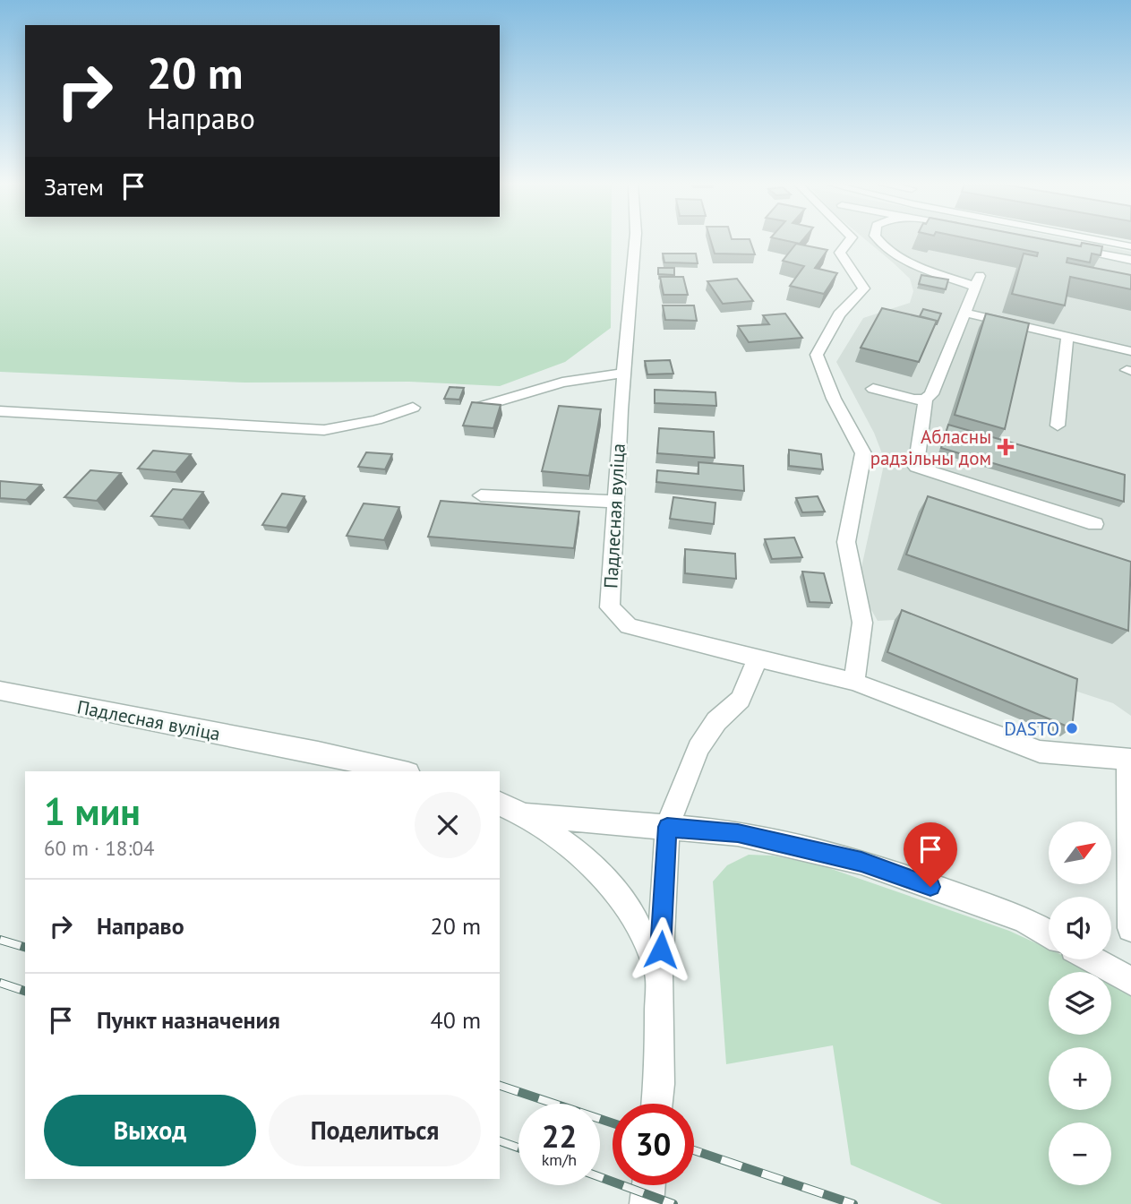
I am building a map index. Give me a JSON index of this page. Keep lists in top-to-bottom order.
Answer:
{
  "streets": {
    "street": ["Падлесная вуліца"]
  },
  "places": {
    "health": ["Абласны радзільны дом"],
    "other": ["DASTO"]
  },
  "north": "top right",
  "page": {
    "turn": ["20 m", "Направо"],
    "then": "Затем",
    "heading": ["1 мин", "60 m · 18:04"],
    "map_buttons": ["+", "−"],
    "list": [
      {
        "name": "Направо",
        "value": "20 m"
      },
      {
        "name": "Пункт назначения",
        "value": "40 m"
      }
    ],
    "buttons": ["Выход", "Поделиться"],
    "speed": "22 km/h",
    "limit": "30"
  }
}
